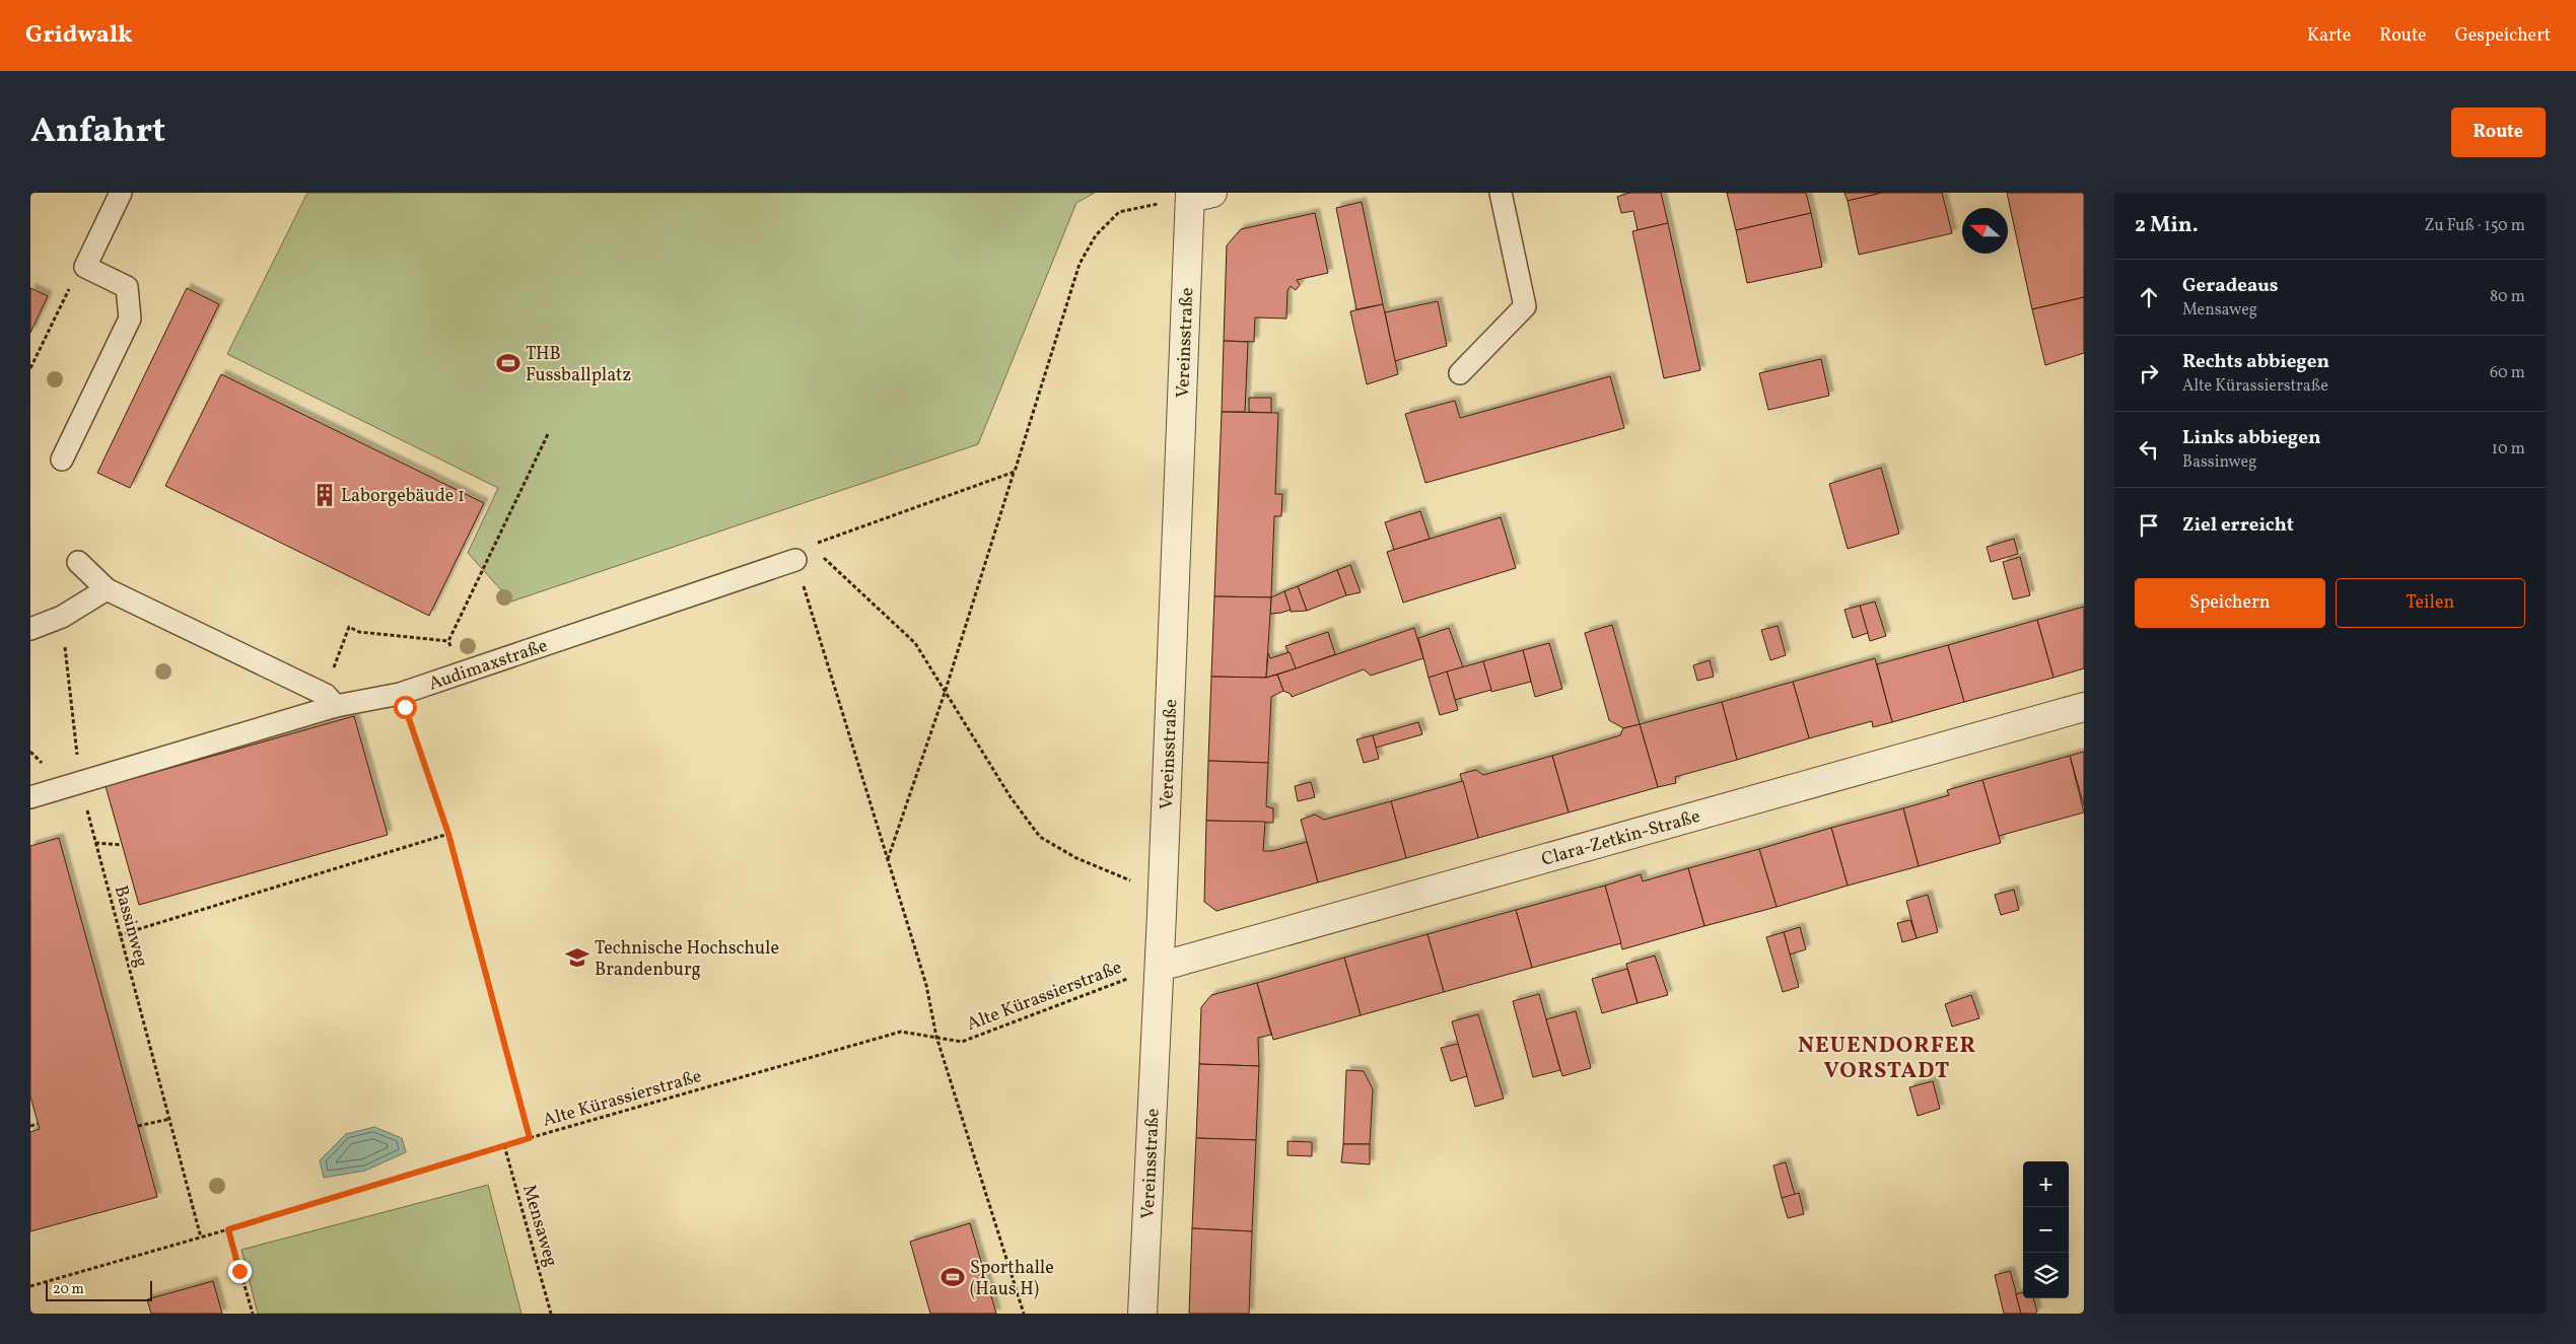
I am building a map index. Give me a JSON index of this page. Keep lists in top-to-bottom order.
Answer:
{
  "streets": {
    "street": ["Vereinsstraße", "Clara-Zetkin-Straße"],
    "lane": ["Audimaxstraße"],
    "path": ["Bassinweg", "Alte Kürassierstraße", "Mensaweg"]
  },
  "crossings": [
    ["Vereinsstraße", "Clara-Zetkin-Straße"],
    ["Vereinsstraße", "Alte Kürassierstraße"],
    ["Audimaxstraße", "Bassinweg"],
    ["Clara-Zetkin-Straße", "Alte Kürassierstraße"],
    ["Bassinweg", "Alte Kürassierstraße"],
    ["Alte Kürassierstraße", "Mensaweg"]
  ],
  "districts": ["NEUENDORFER VORSTADT"],
  "places": {
    "sports": ["THB Fussballplatz", "Sporthalle (Haus H)"],
    "building": ["Laborgebäude 1"],
    "school or university": ["Technische Hochschule Brandenburg"]
  },
  "scale_bar": "20 m",
  "north": "left",
  "page": {
    "header": "Gridwalk",
    "nav": ["Karte", "Route", "Gespeichert"],
    "title": "Anfahrt",
    "buttons": [
      "Route",
      ["Speichern", "Teilen"]
    ],
    "heading": ["2 Min.", "Zu Fuß · 150 m"],
    "list": [
      ["Geradeaus", "Mensaweg", "80 m"],
      ["Rechts abbiegen", "Alte Kürassierstraße", "60 m"],
      ["Links abbiegen", "Bassinweg", "10 m"],
      "Ziel erreicht"
    ],
    "map_buttons": ["+", "−"],
    "scale": "20 m"
  }
}
